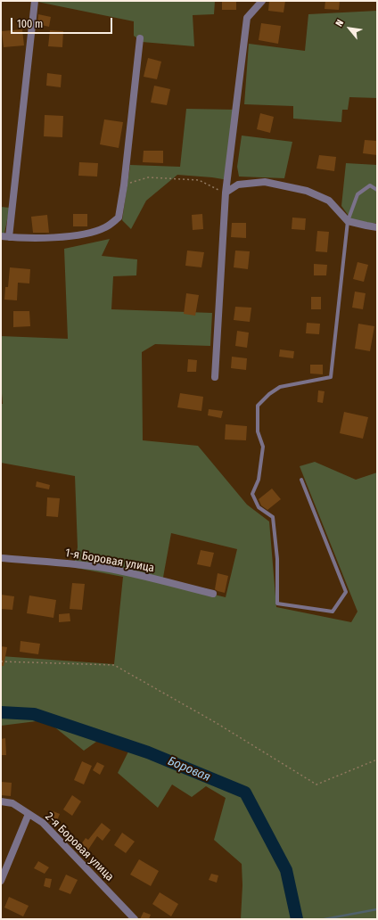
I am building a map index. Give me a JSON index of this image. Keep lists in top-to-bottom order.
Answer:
{
  "streets": {
    "street": ["1-я Боровая улица", "2-я Боровая улица"]
  },
  "water": ["Боровая"],
  "scale_bar": "100 m",
  "north": "top left"
}
